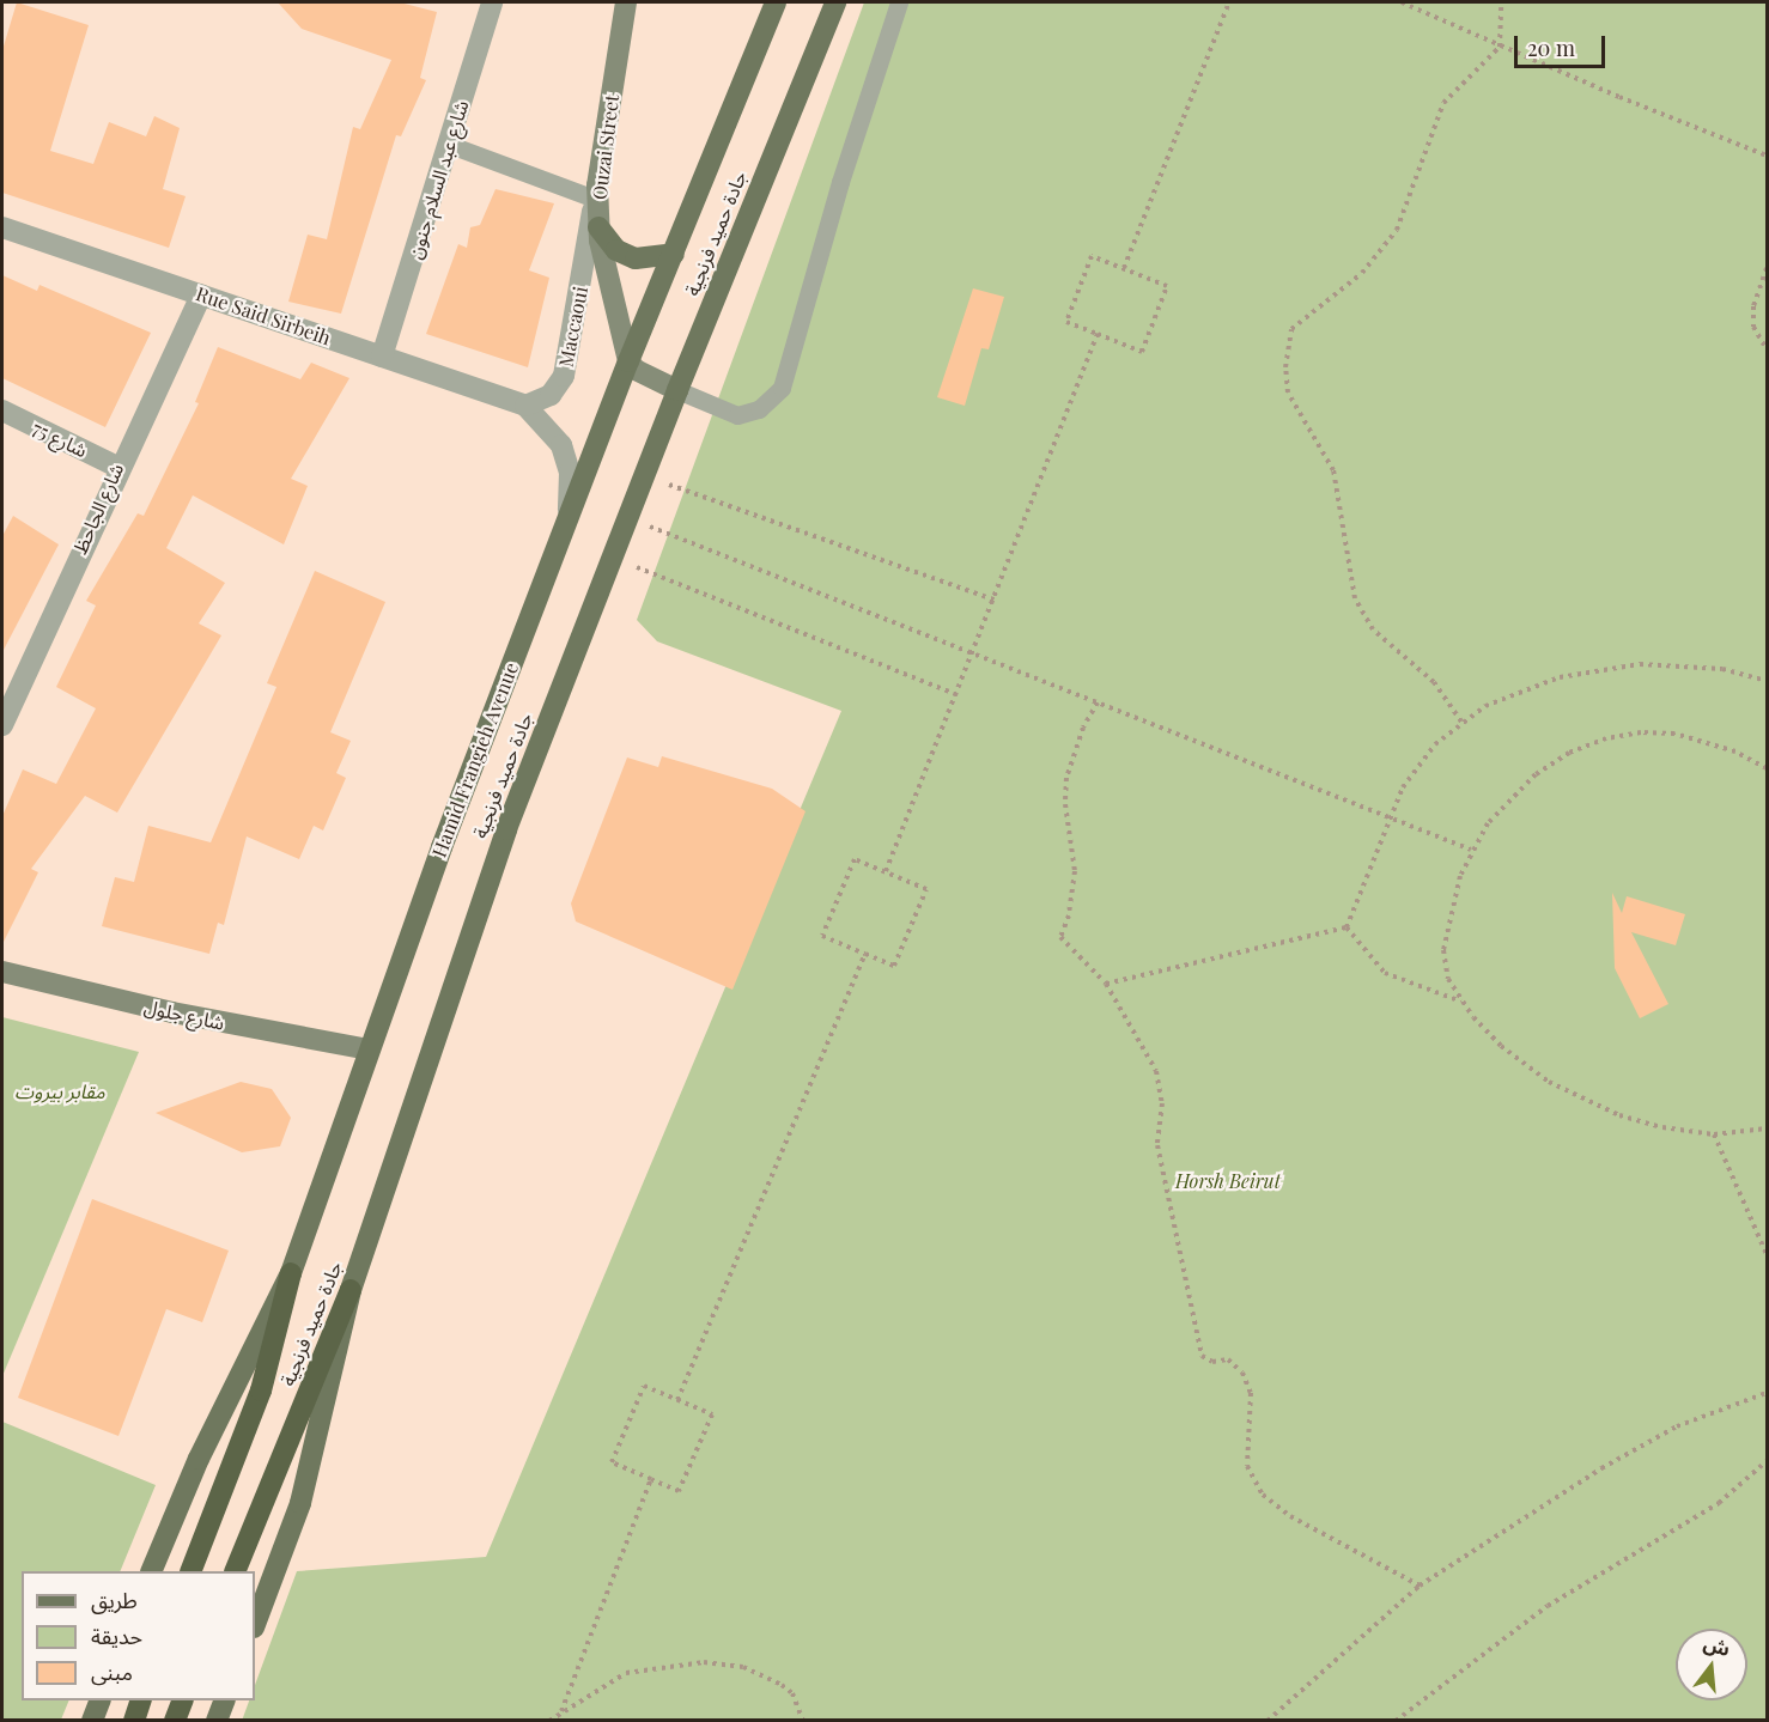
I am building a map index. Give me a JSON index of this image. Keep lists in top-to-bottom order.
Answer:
{
  "streets": {
    "highway": ["جادة حميد فرنجية"],
    "main road": ["Hamid Frangieh Avenue"],
    "street": [
      "Ouzai Street",
      "شارع عبد السلام جنون",
      "Rue Said Sirbeih",
      "Maccaoui",
      "شارع 75",
      "شارع الجاحظ",
      "شارع جلول"
    ]
  },
  "crossings": [
    ["Ouzai Street", "Maccaoui"],
    ["Ouzai Street", "Hamid Frangieh Avenue"],
    ["شارع عبد السلام جنون", "Rue Said Sirbeih"],
    ["جادة حميد فرنجية", "Hamid Frangieh Avenue"],
    ["Rue Said Sirbeih", "Maccaoui"],
    ["Rue Said Sirbeih", "شارع الجاحظ"],
    ["شارع 75", "شارع الجاحظ"],
    ["Hamid Frangieh Avenue", "شارع جلول"]
  ],
  "parks": ["مقابر بيروت", "Horsh Beirut"],
  "legend": ["طريق", "حديقة", "مبنى"],
  "scale_bar": "20 m",
  "north": "top"
}
